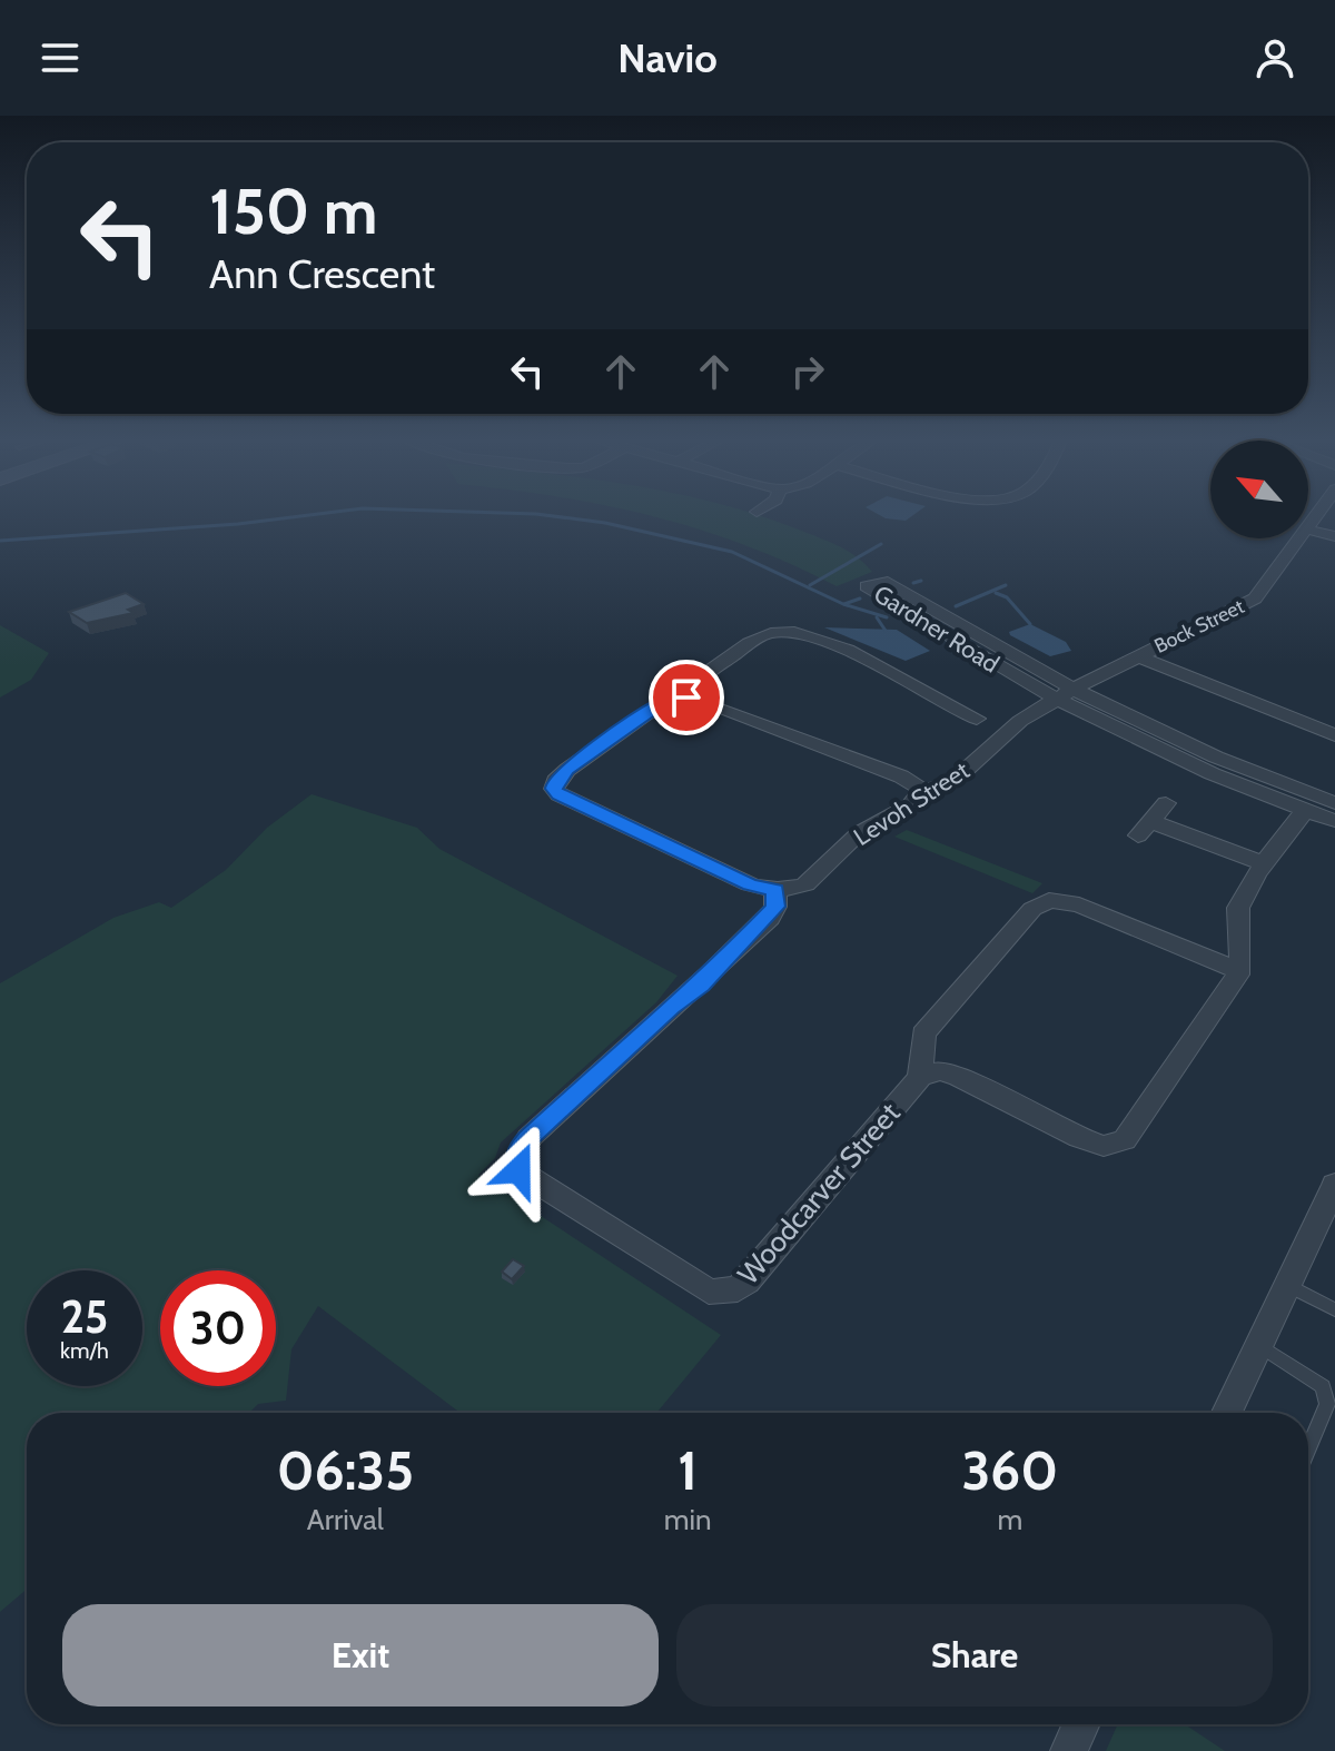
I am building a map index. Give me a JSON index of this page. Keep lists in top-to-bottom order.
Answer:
{
  "streets": {
    "street": [
      "Bock Street",
      "Gardner Road",
      "Levoh Street",
      "Woodcarver Street"
    ]
  },
  "crossings": [
    ["Bock Street", "Gardner Road"],
    ["Bock Street", "Levoh Street"],
    ["Gardner Road", "Levoh Street"],
    ["Levoh Street", "Woodcarver Street"]
  ],
  "north": "top left",
  "page": {
    "header": "Navio",
    "turn": ["150 m", "Ann Crescent"],
    "speed": "25 km/h",
    "limit": "30",
    "eta": [
      "06:35",
      "Arrival",
      "1",
      "min",
      "360",
      "m"
    ],
    "buttons": ["Exit", "Share"]
  }
}
